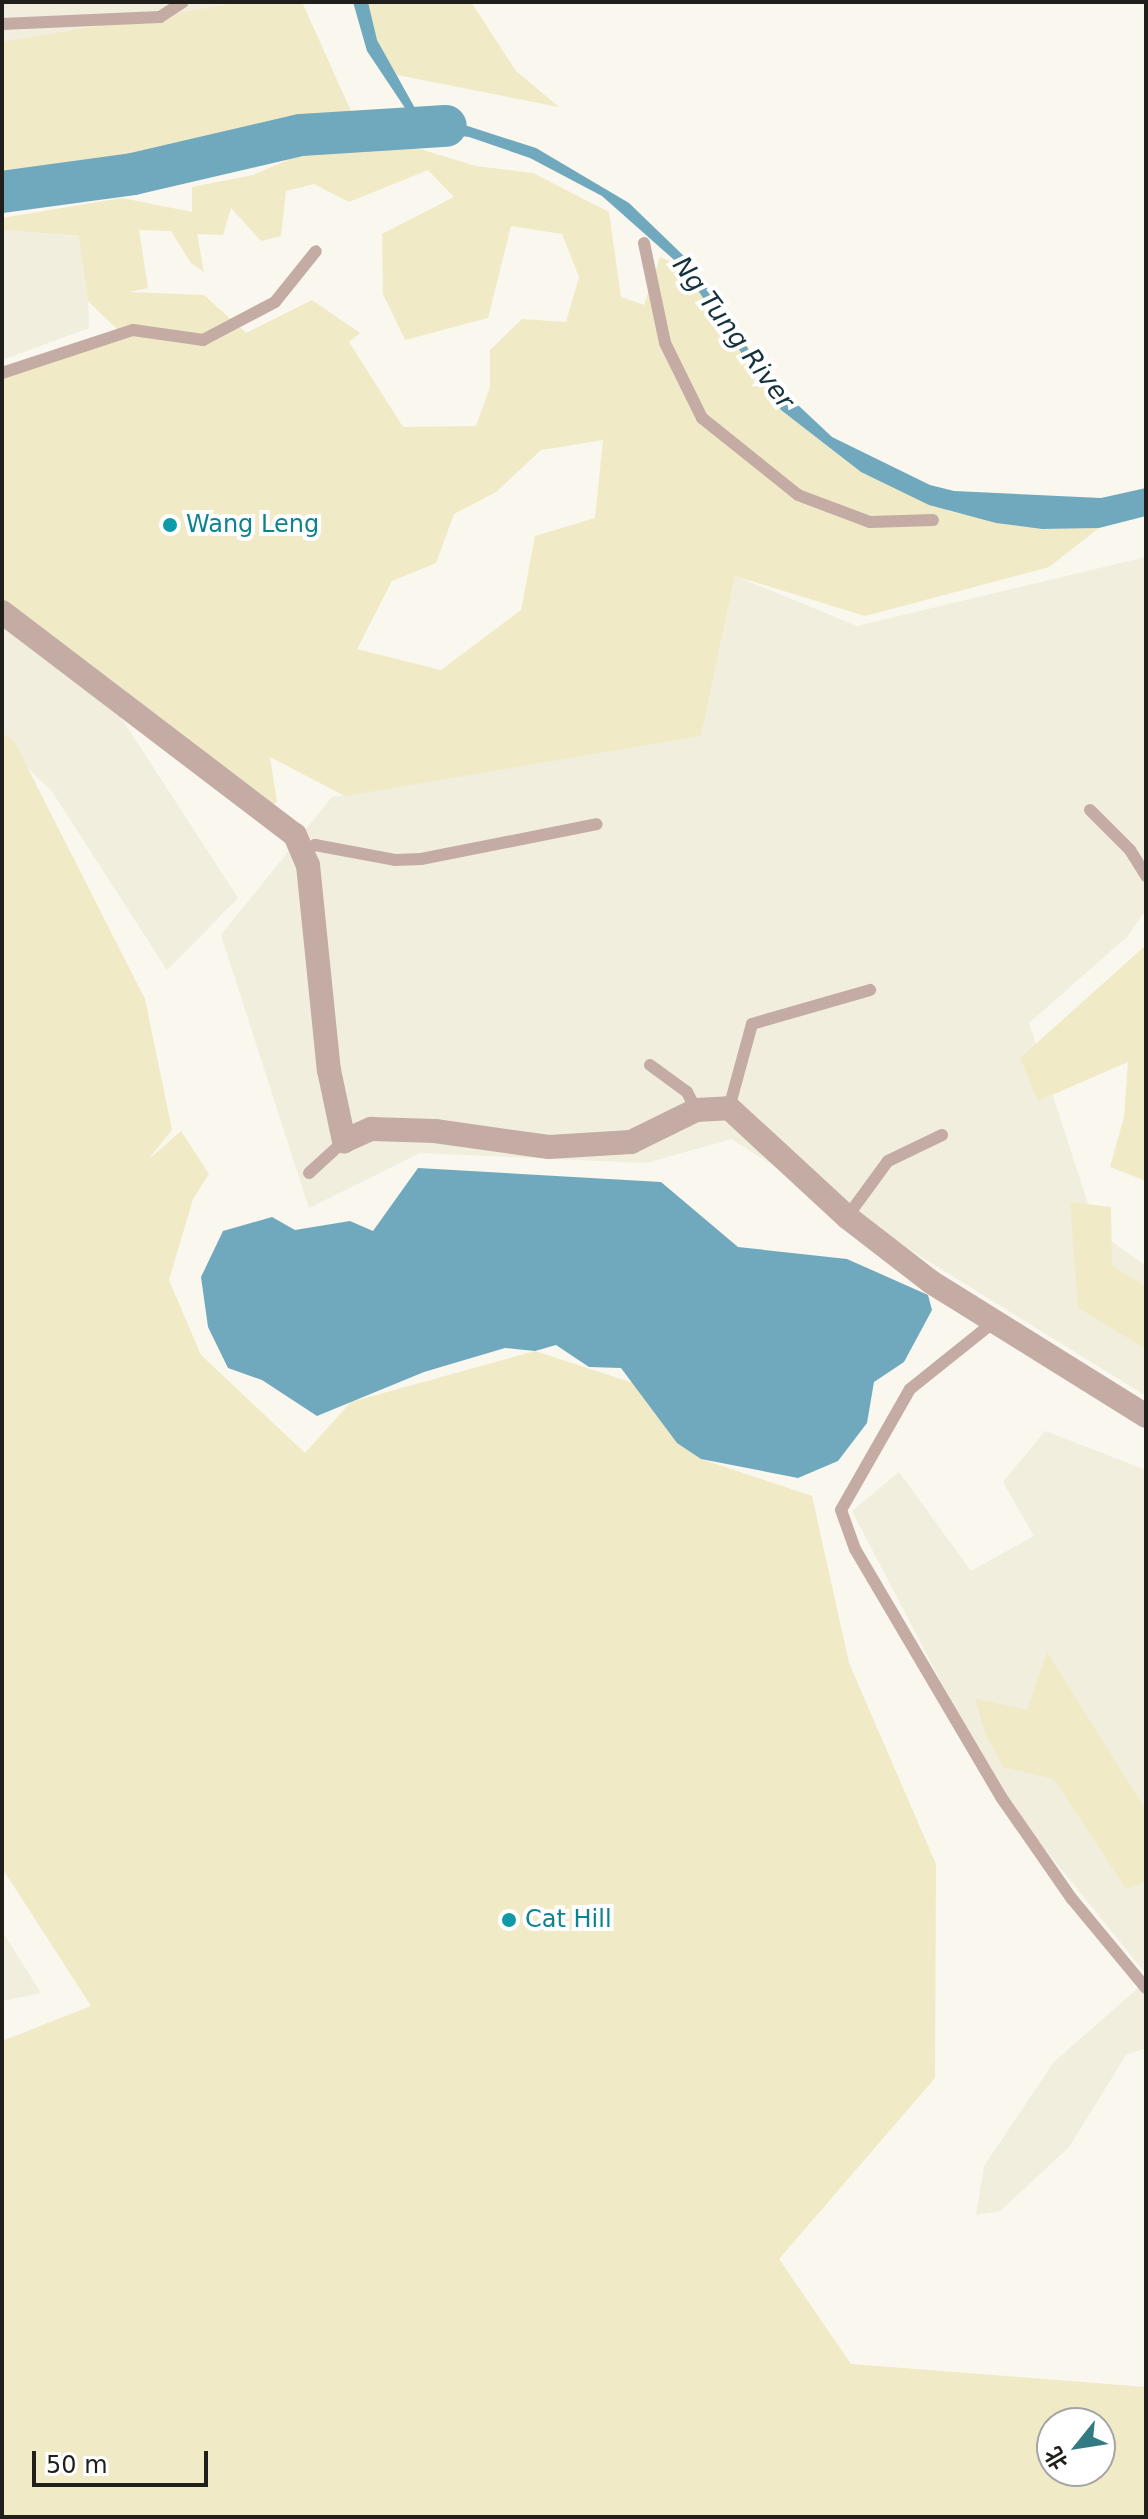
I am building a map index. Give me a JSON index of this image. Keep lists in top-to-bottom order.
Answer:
{
  "water": ["Ng Tung River"],
  "places": ["Wang Leng", "Cat Hill"],
  "scale_bar": "50 m",
  "north": "bottom left"
}
